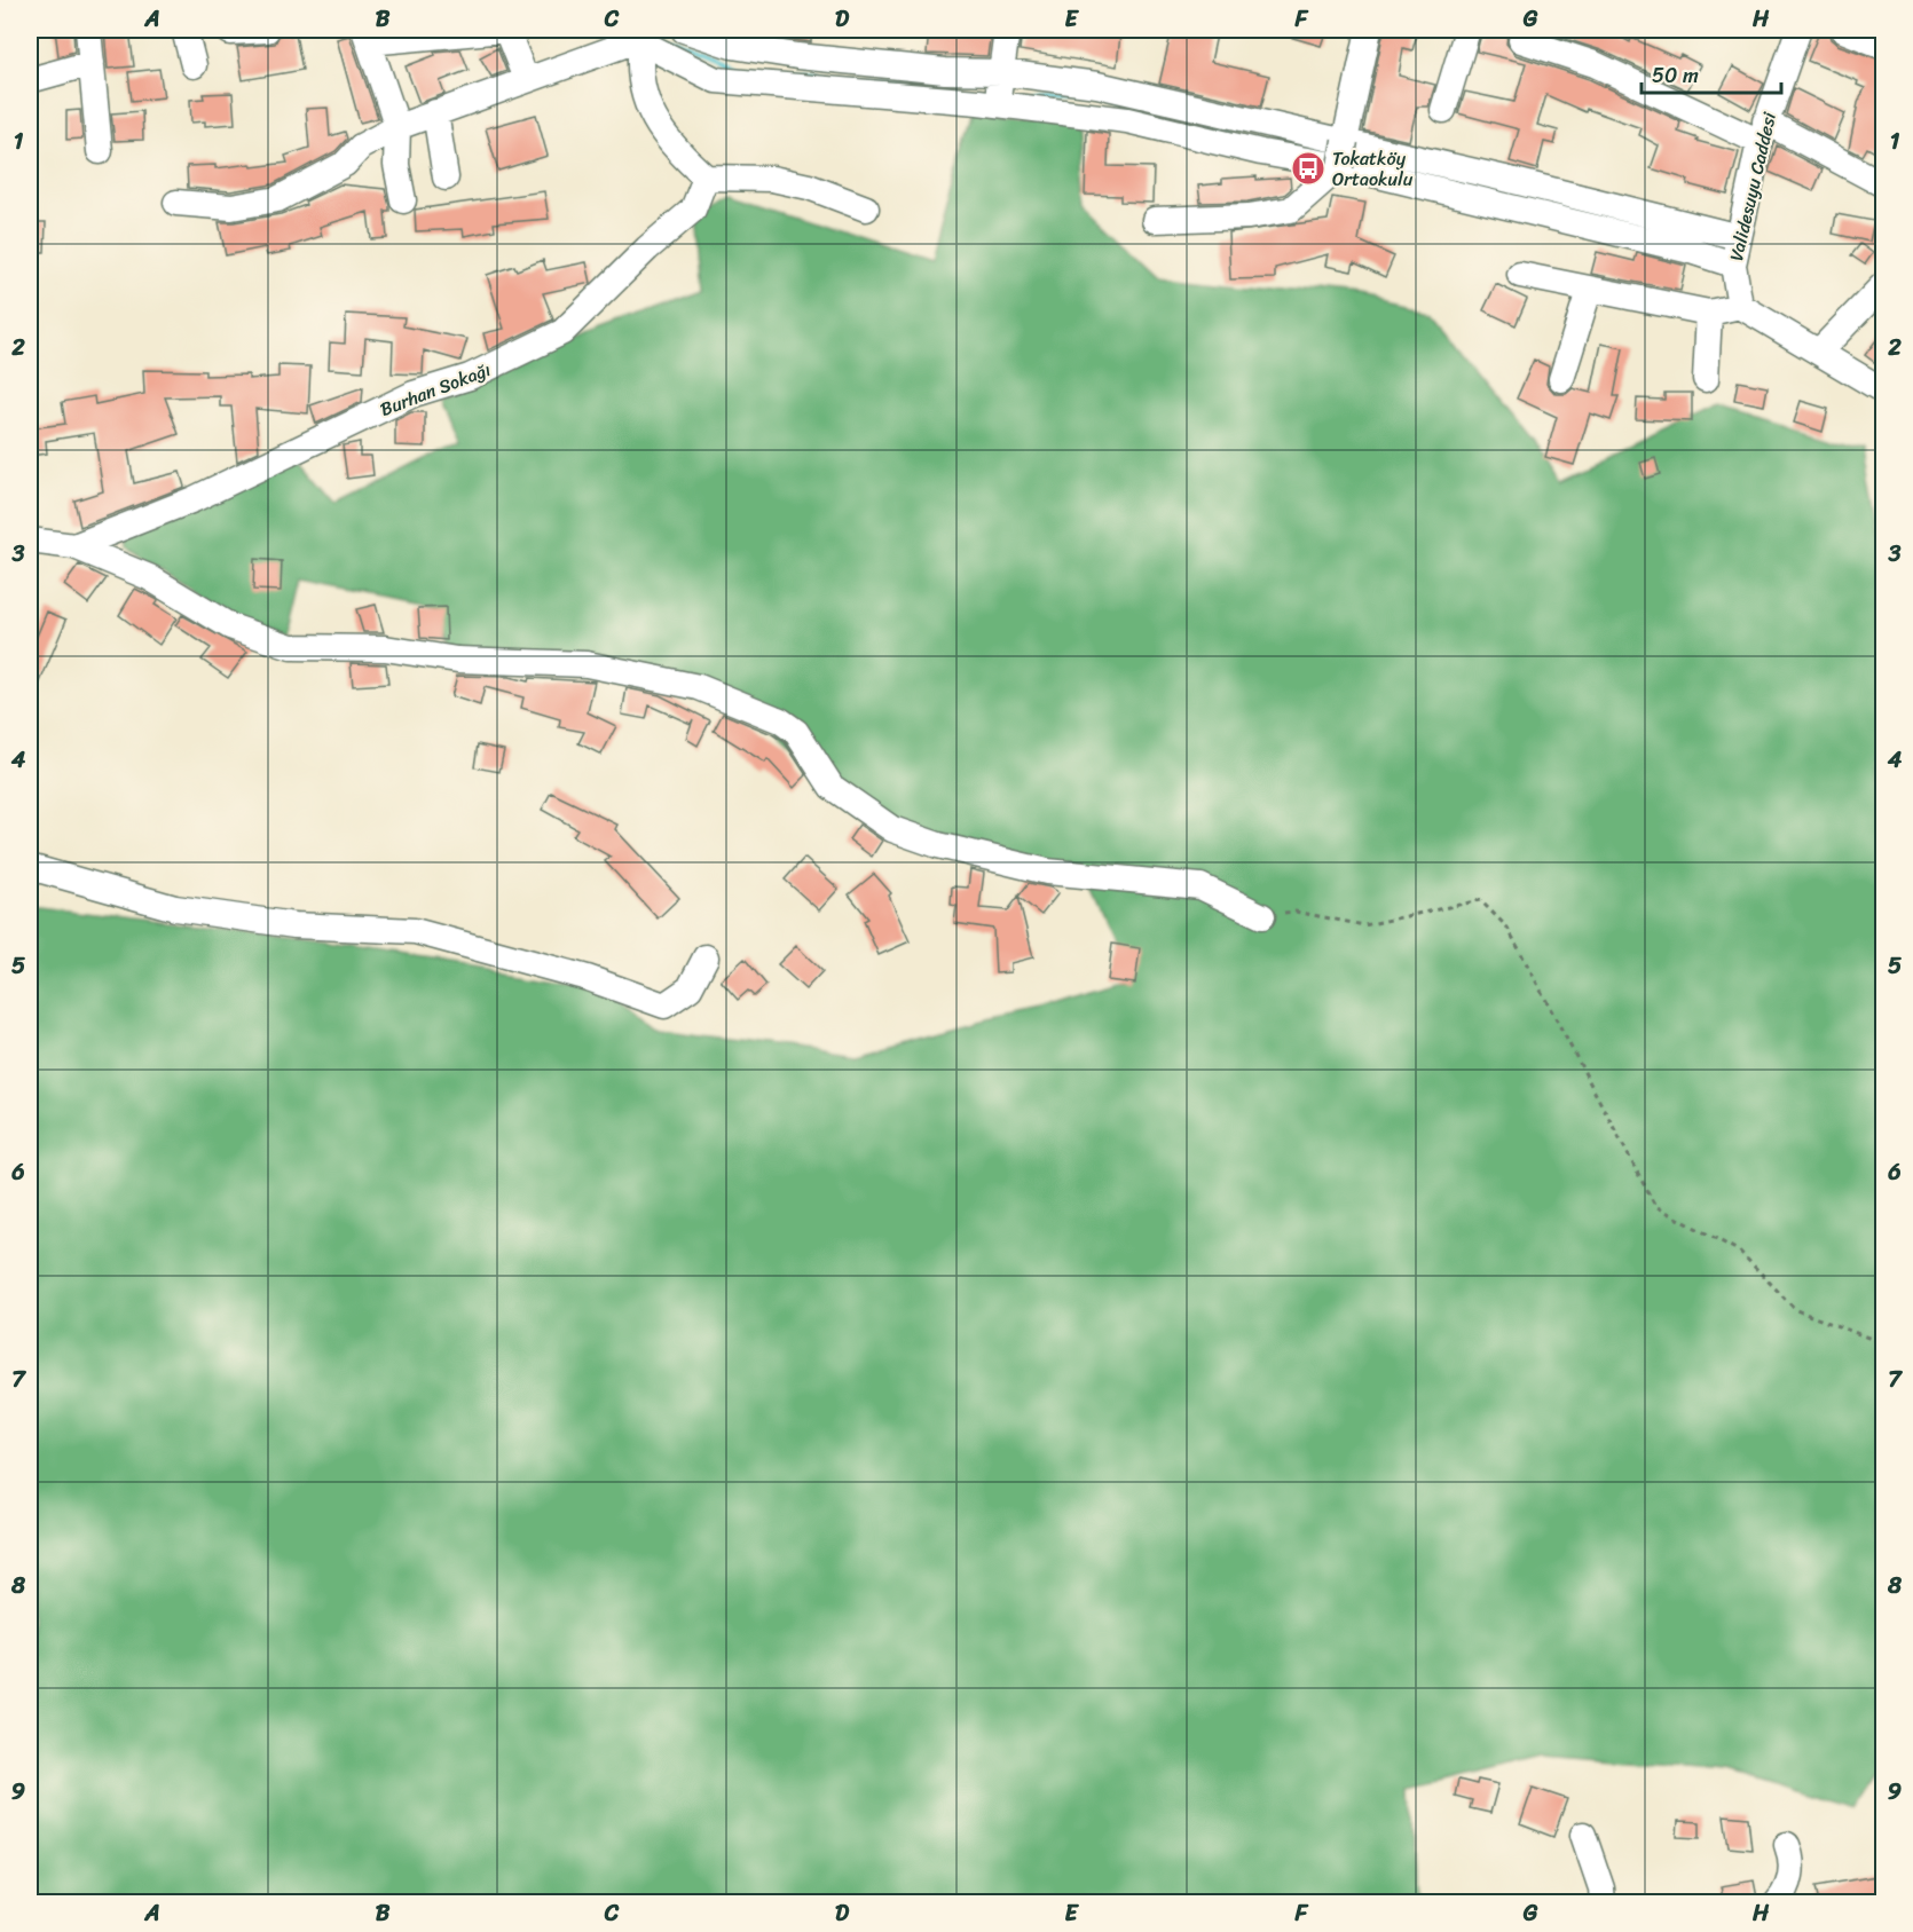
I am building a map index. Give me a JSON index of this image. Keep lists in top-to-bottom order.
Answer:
{
  "streets": {
    "street": ["Validesuyu Caddesi", "Burhan Sokağı"]
  },
  "places": {
    "bus stop": ["Tokatköy Ortaokulu"]
  },
  "scale_bar": "50 m",
  "grid": {
    "columns": [
      "A",
      "B",
      "C",
      "D",
      "E",
      "F",
      "G",
      "H"
    ],
    "rows": [
      "1",
      "2",
      "3",
      "4",
      "5",
      "6",
      "7",
      "8",
      "9"
    ]
  }
}
